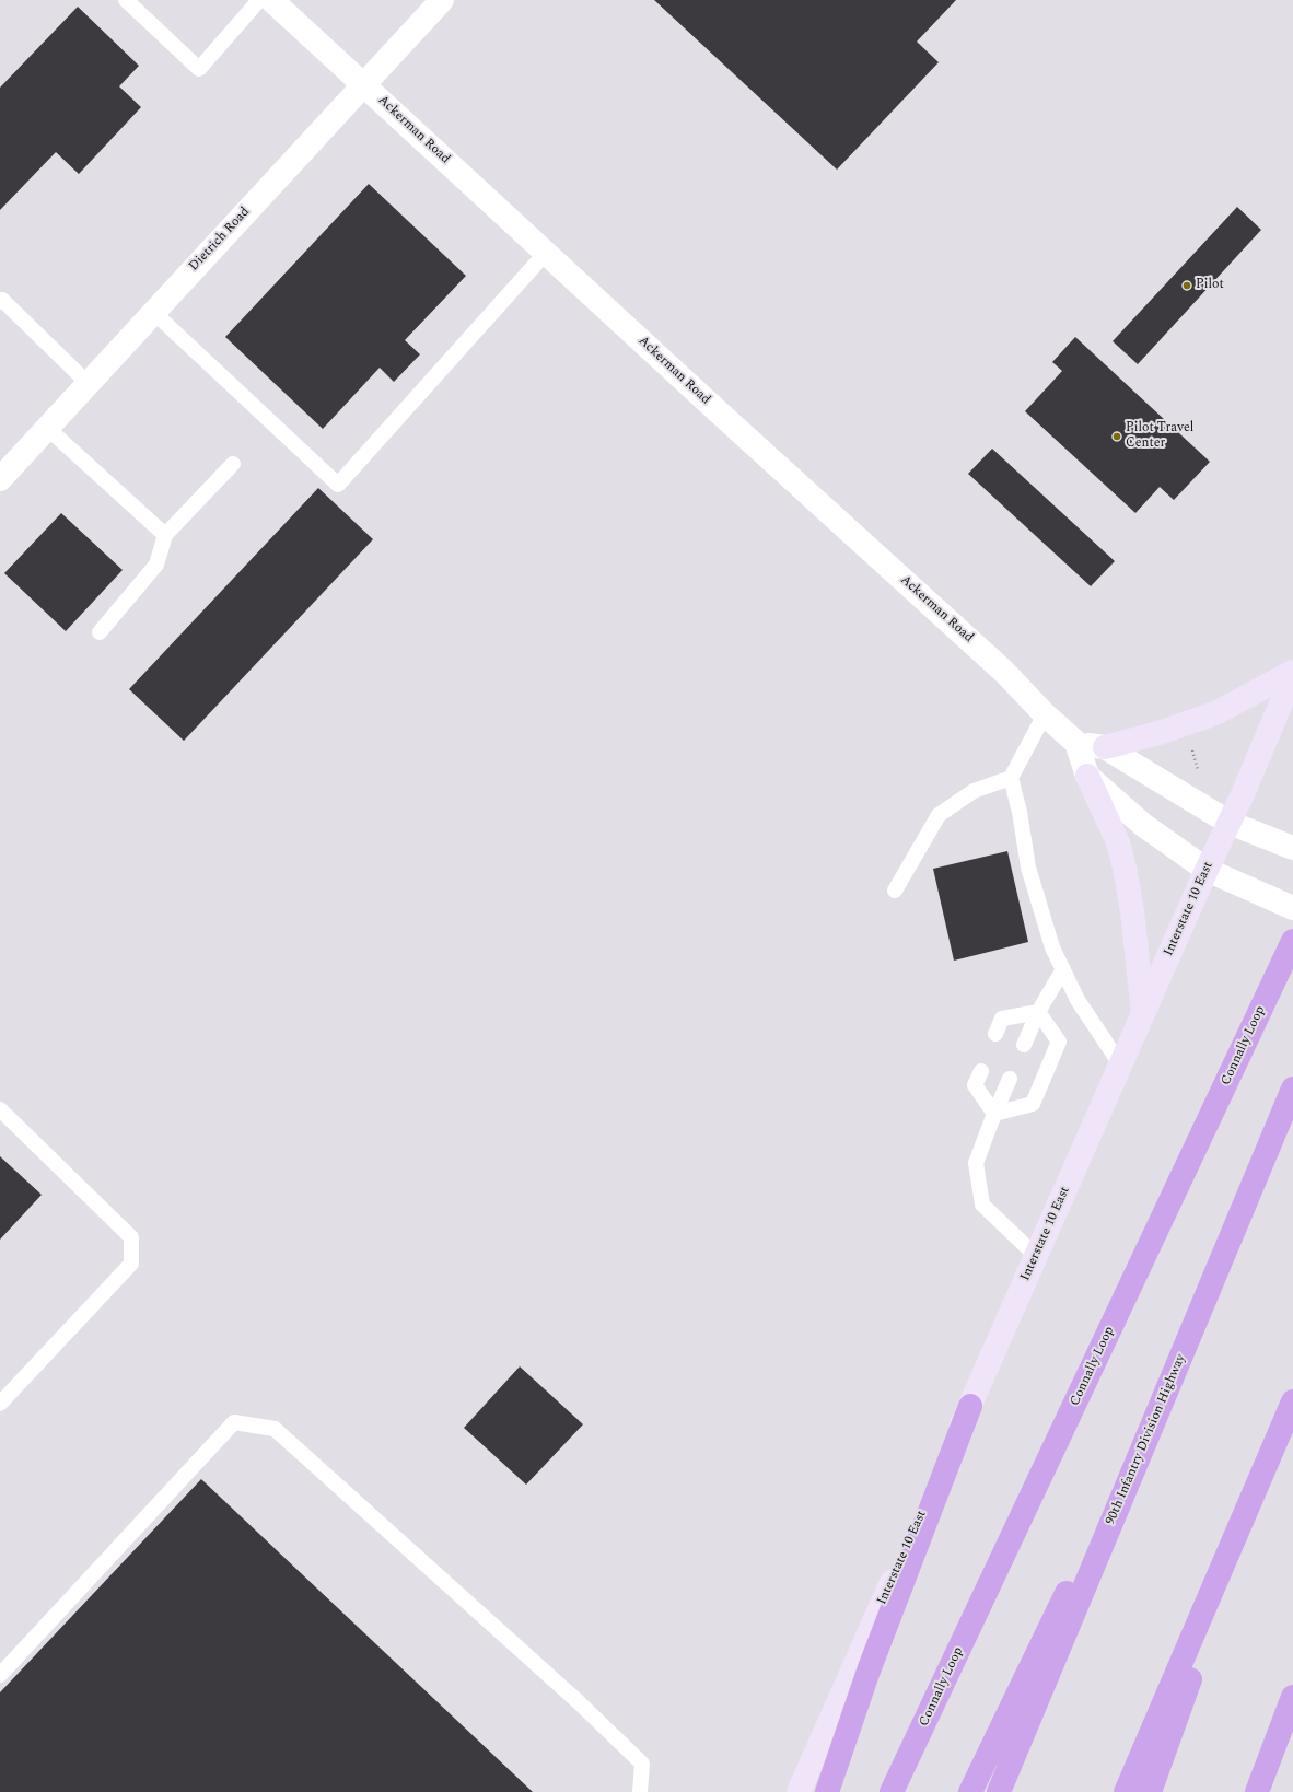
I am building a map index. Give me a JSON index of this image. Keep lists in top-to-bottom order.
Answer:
{
  "streets": {
    "highway": ["Connally Loop", "90th Infantry Division Highway"],
    "main road": ["Interstate 10 East"],
    "street": ["Ackerman Road", "Dietrich Road"]
  },
  "crossings": [
    ["Ackerman Road", "Dietrich Road"]
  ],
  "places": ["Pilot", "Pilot Travel Center"]
}
